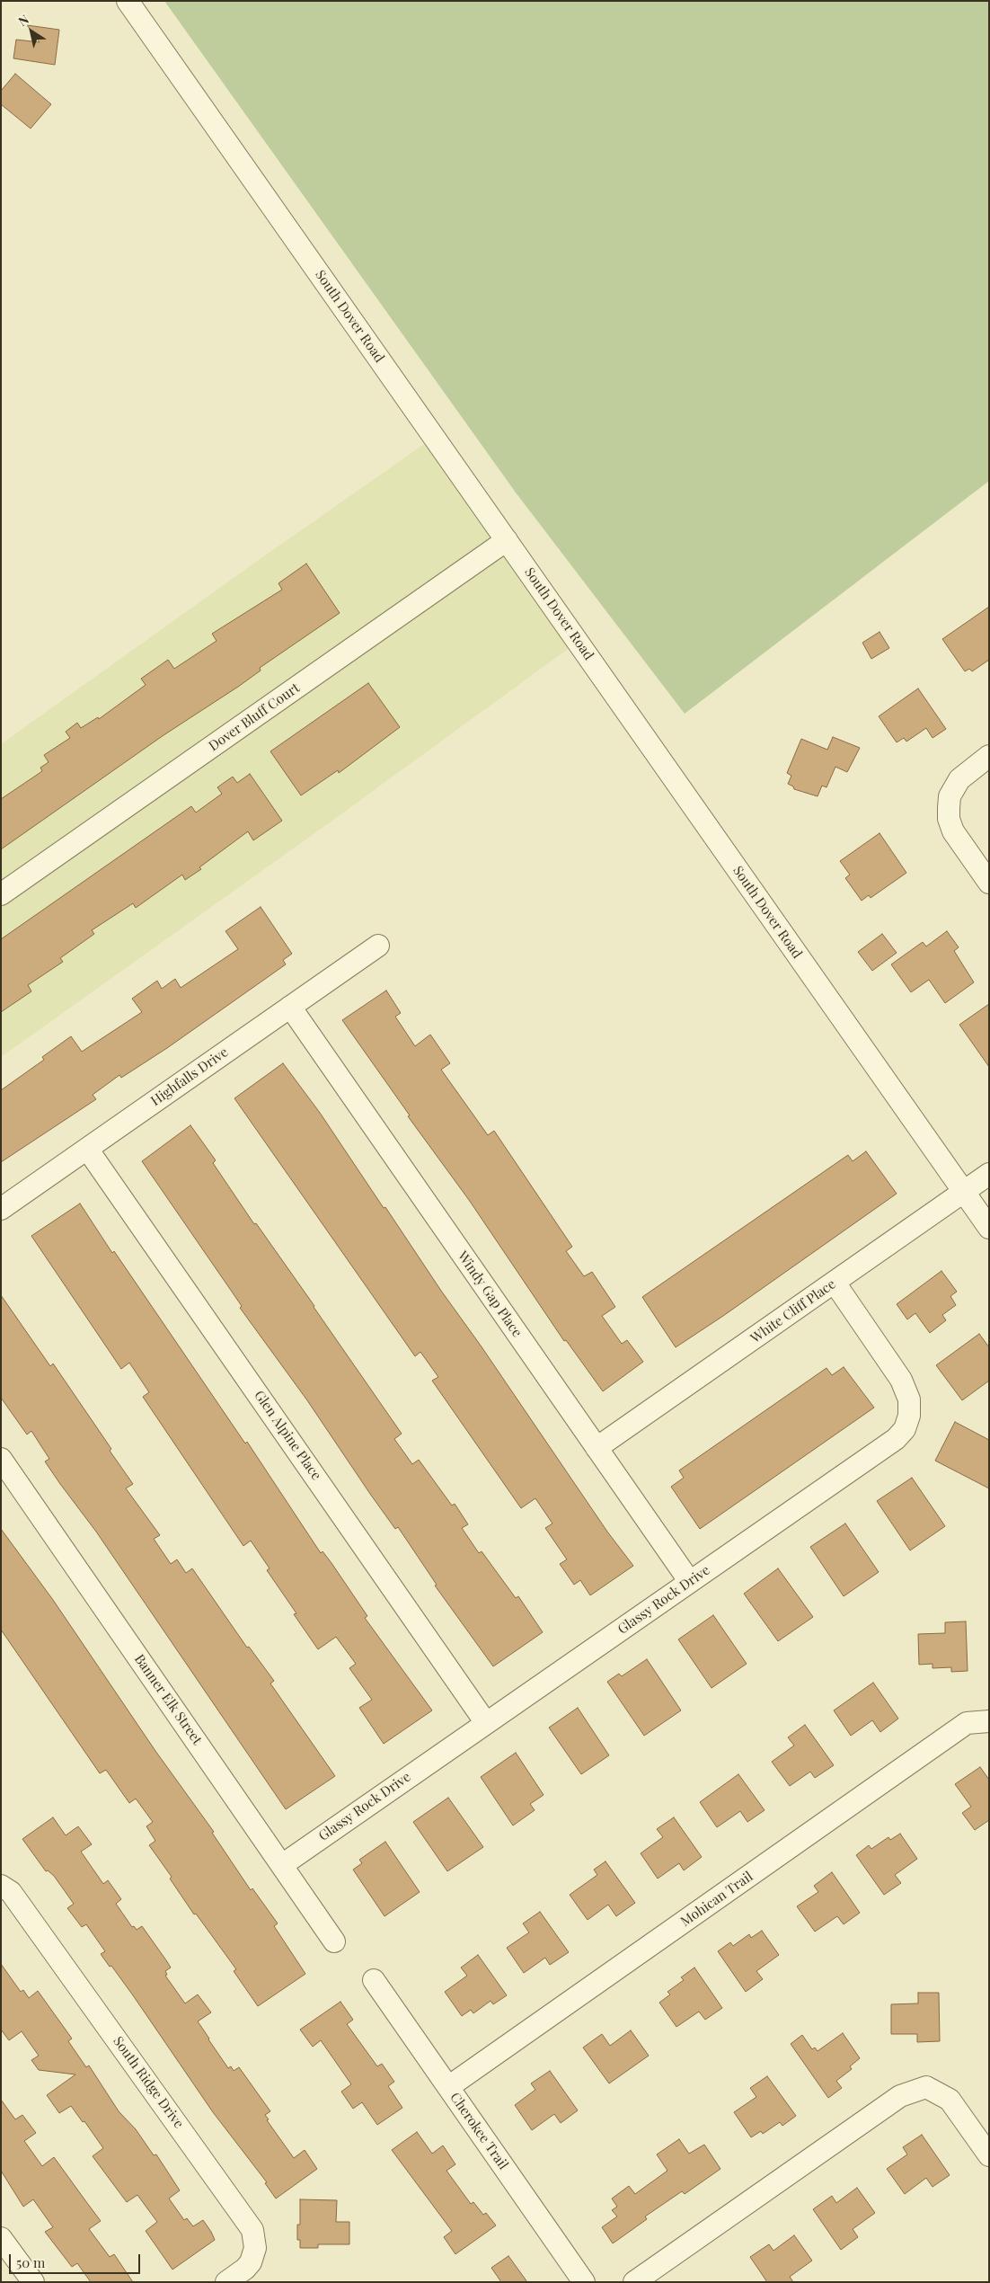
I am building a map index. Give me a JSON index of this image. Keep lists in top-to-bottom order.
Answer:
{
  "streets": {
    "street": [
      "South Dover Road",
      "Dover Bluff Court",
      "Highfalls Drive",
      "Windy Gap Place",
      "White Cliff Place",
      "Glen Alpine Place",
      "Glassy Rock Drive",
      "Banner Elk Street",
      "Mohican Trail",
      "South Ridge Drive",
      "Cherokee Trail"
    ]
  },
  "crossings": [
    ["South Dover Road", "Dover Bluff Court"],
    ["South Dover Road", "White Cliff Place"],
    ["Highfalls Drive", "Windy Gap Place"],
    ["Highfalls Drive", "Glen Alpine Place"],
    ["Windy Gap Place", "White Cliff Place"],
    ["Windy Gap Place", "Glassy Rock Drive"],
    ["White Cliff Place", "Glassy Rock Drive"],
    ["Glen Alpine Place", "Glassy Rock Drive"],
    ["Glassy Rock Drive", "Banner Elk Street"],
    ["Mohican Trail", "Cherokee Trail"]
  ],
  "scale_bar": "50 m",
  "north": "top left"
}
